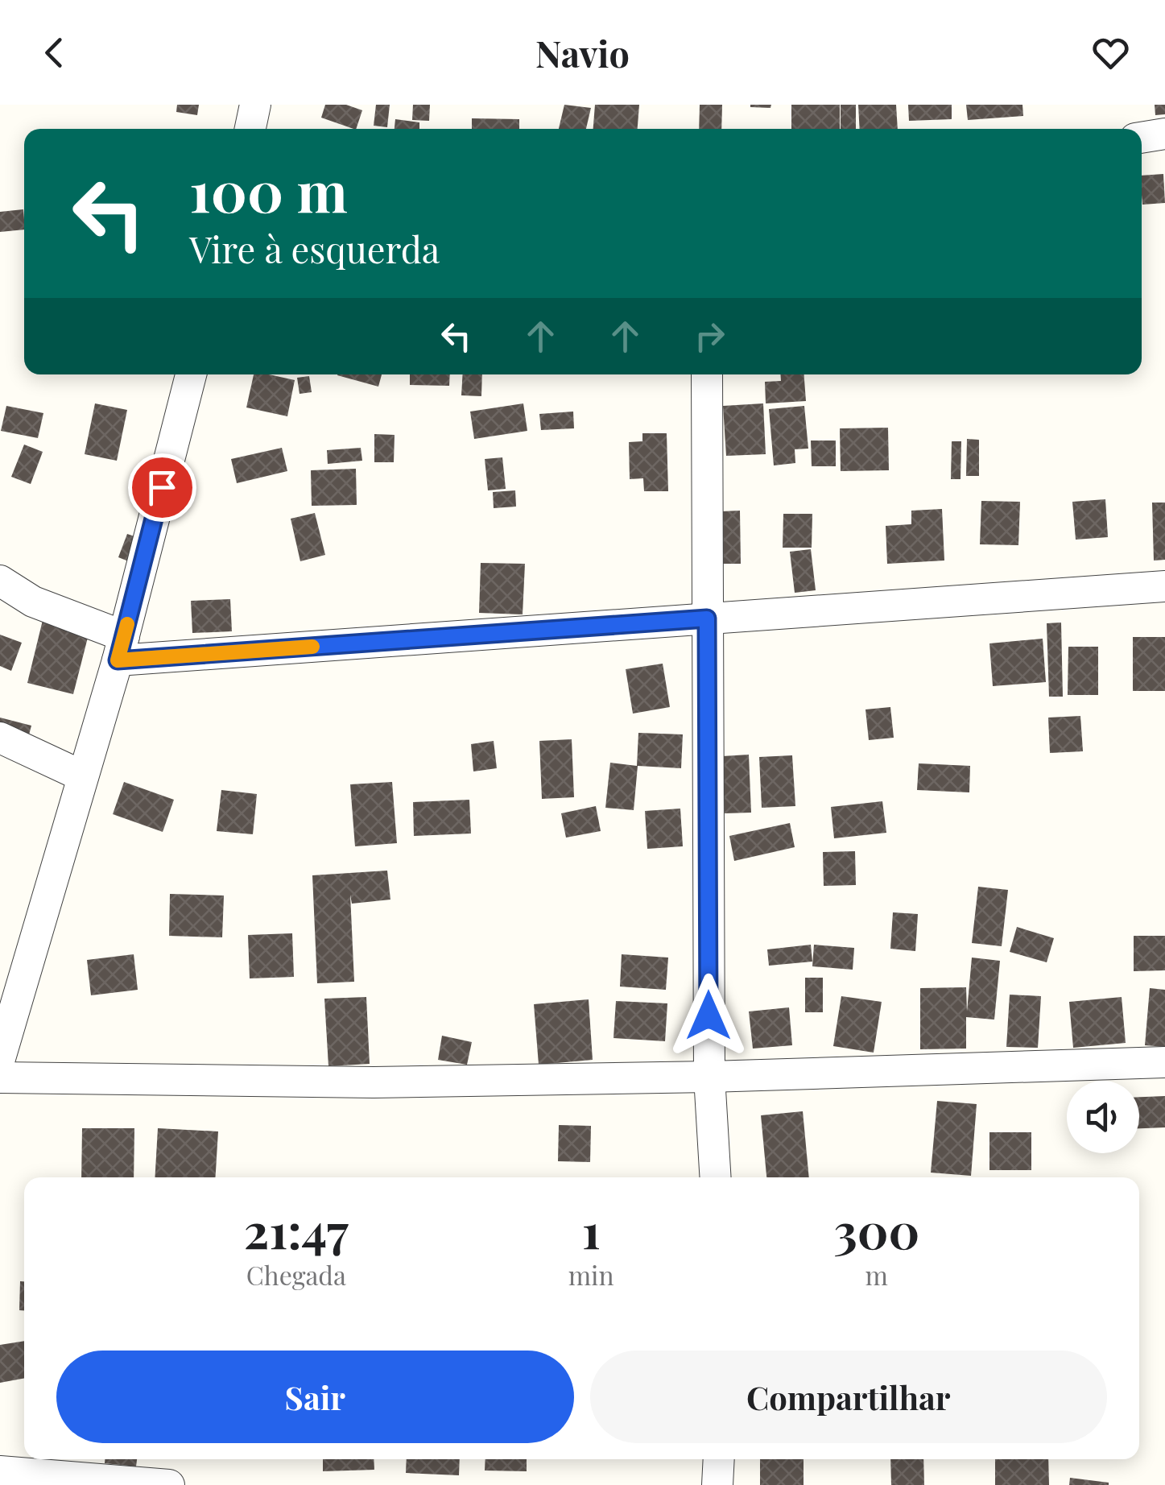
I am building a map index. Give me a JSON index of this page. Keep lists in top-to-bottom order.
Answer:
{
  "page": {
    "header": "Navio",
    "turn": ["100 m", "Vire à esquerda"],
    "eta": [
      "21:47",
      "Chegada",
      "1",
      "min",
      "300",
      "m"
    ],
    "buttons": ["Sair", "Compartilhar"]
  }
}
